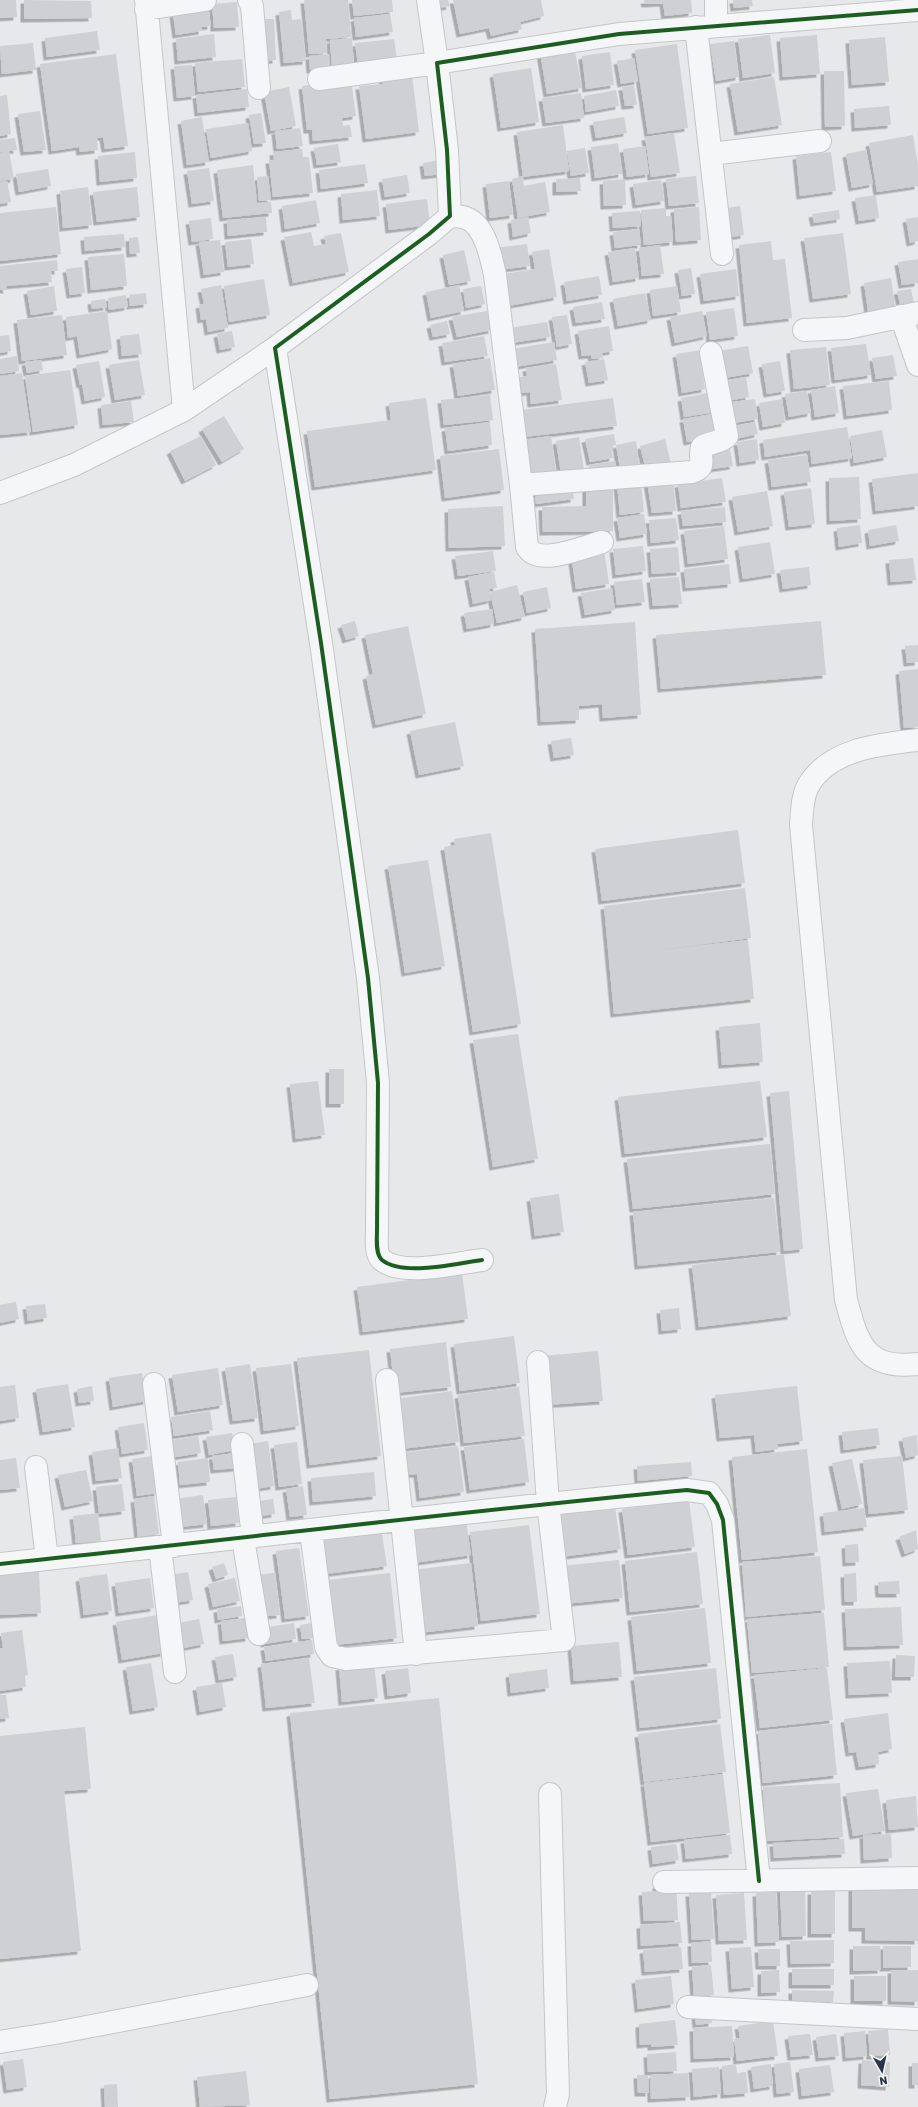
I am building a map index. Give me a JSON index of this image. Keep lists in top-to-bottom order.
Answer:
{
  "north": "bottom"
}
